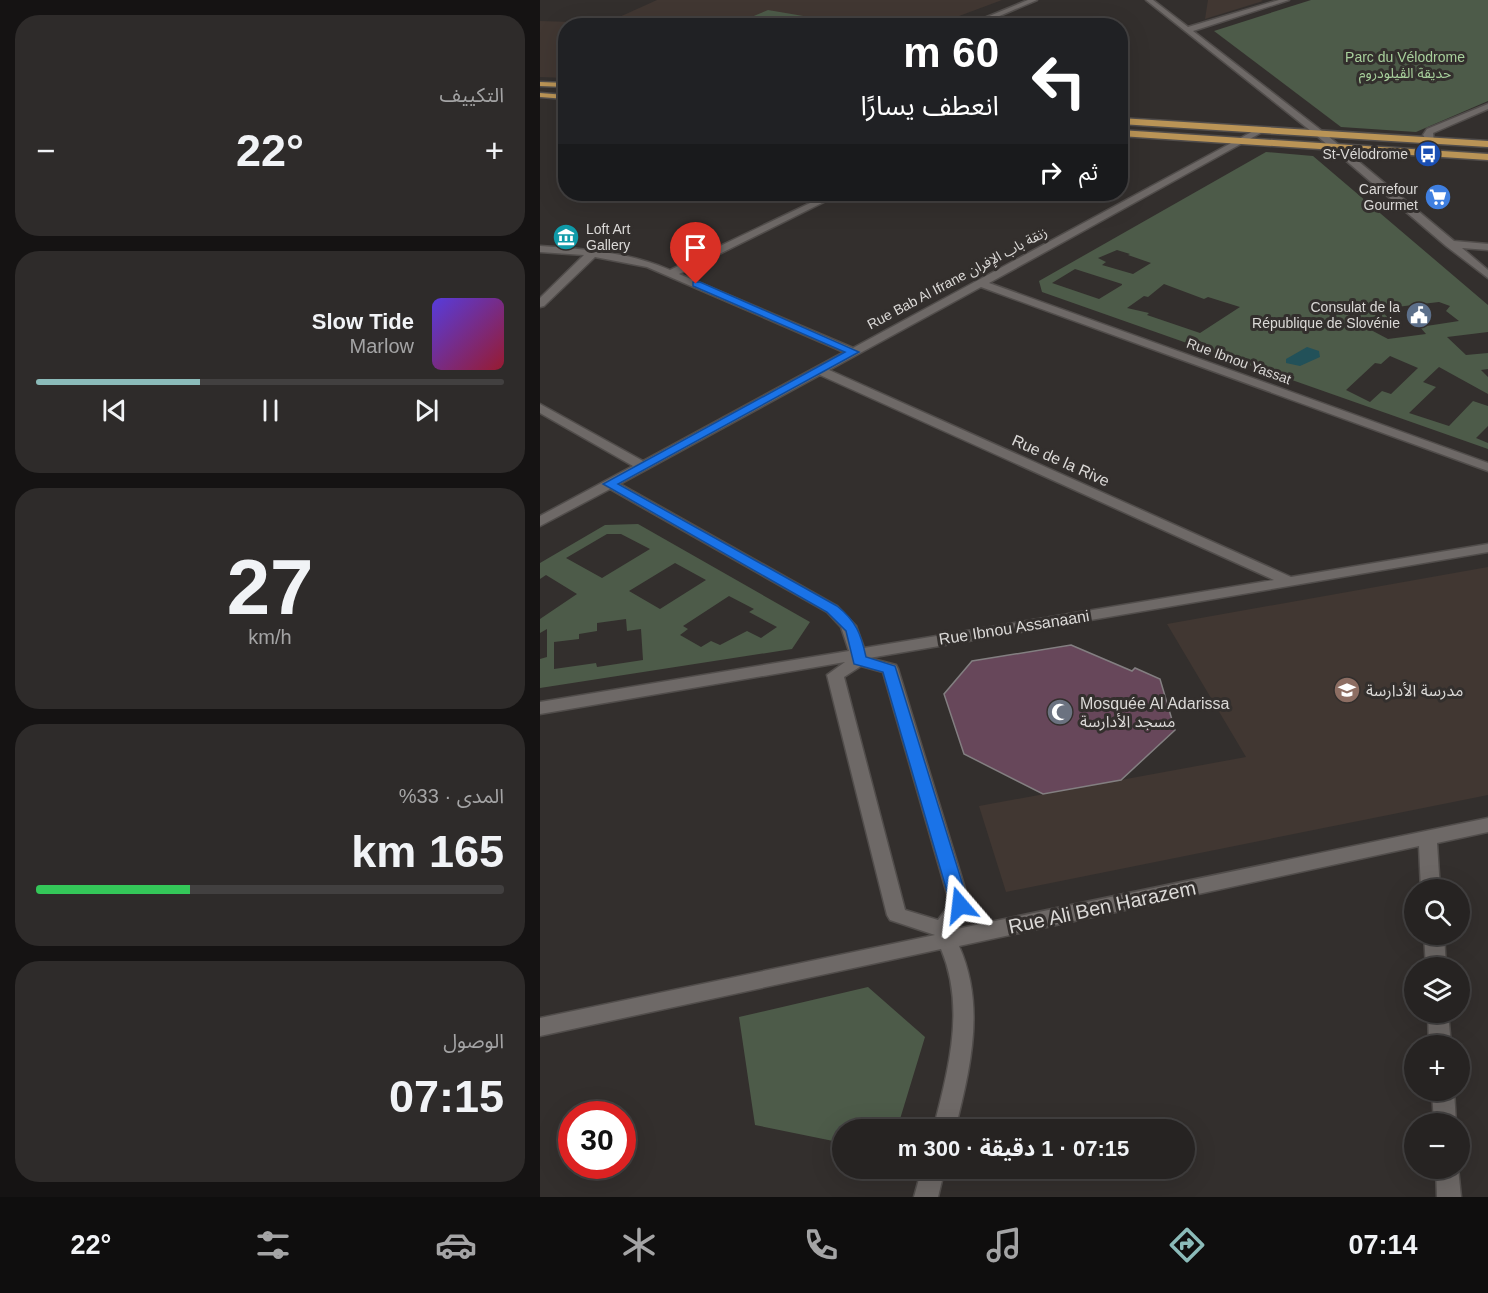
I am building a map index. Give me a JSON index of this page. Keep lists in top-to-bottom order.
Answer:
{
  "streets": {
    "street": [
      "Rue Bab Al Ifrane زنقة باب الإفران",
      "Rue Ibnou Yassat",
      "Rue de la Rive",
      "Rue Ibnou Assanaani",
      "Rue Ali Ben Harazem"
    ]
  },
  "crossings": [
    ["Rue Bab Al Ifrane زنقة باب الإفران", "Rue Ibnou Yassat"],
    ["Rue Bab Al Ifrane زنقة باب الإفران", "Rue de la Rive"],
    ["Rue de la Rive", "Rue Ibnou Assanaani"]
  ],
  "parks": ["Parc du Vélodrome حديقة الڤيلودروم"],
  "places": {
    "bus stop": ["St-Vélodrome"],
    "supermarket": ["Carrefour Gourmet"],
    "museum": ["Loft Art Gallery"],
    "public building": ["Consulat de la République de Slovénie"],
    "school or university": ["مدرسة الأدارسة"],
    "mosque": ["Mosquée Al Adarissa مسجد الأدارسة"]
  },
  "page": {
    "tile": [
      "التكييف",
      ["27", "km/h"],
      ["المدى · 33%", "165 km"],
      ["الوصول", "07:15"]
    ],
    "turn": ["60 m", "انعطف يسارًا"],
    "heat": ["−", "22°", "+"],
    "then": "ثم",
    "song": ["Slow Tide", "Marlow"],
    "map_buttons": ["+", "−"],
    "limit": "30",
    "trip": "07:15 · 1 دقيقة · 300 m",
    "tabs": ["07:14", "22°"]
  }
}
